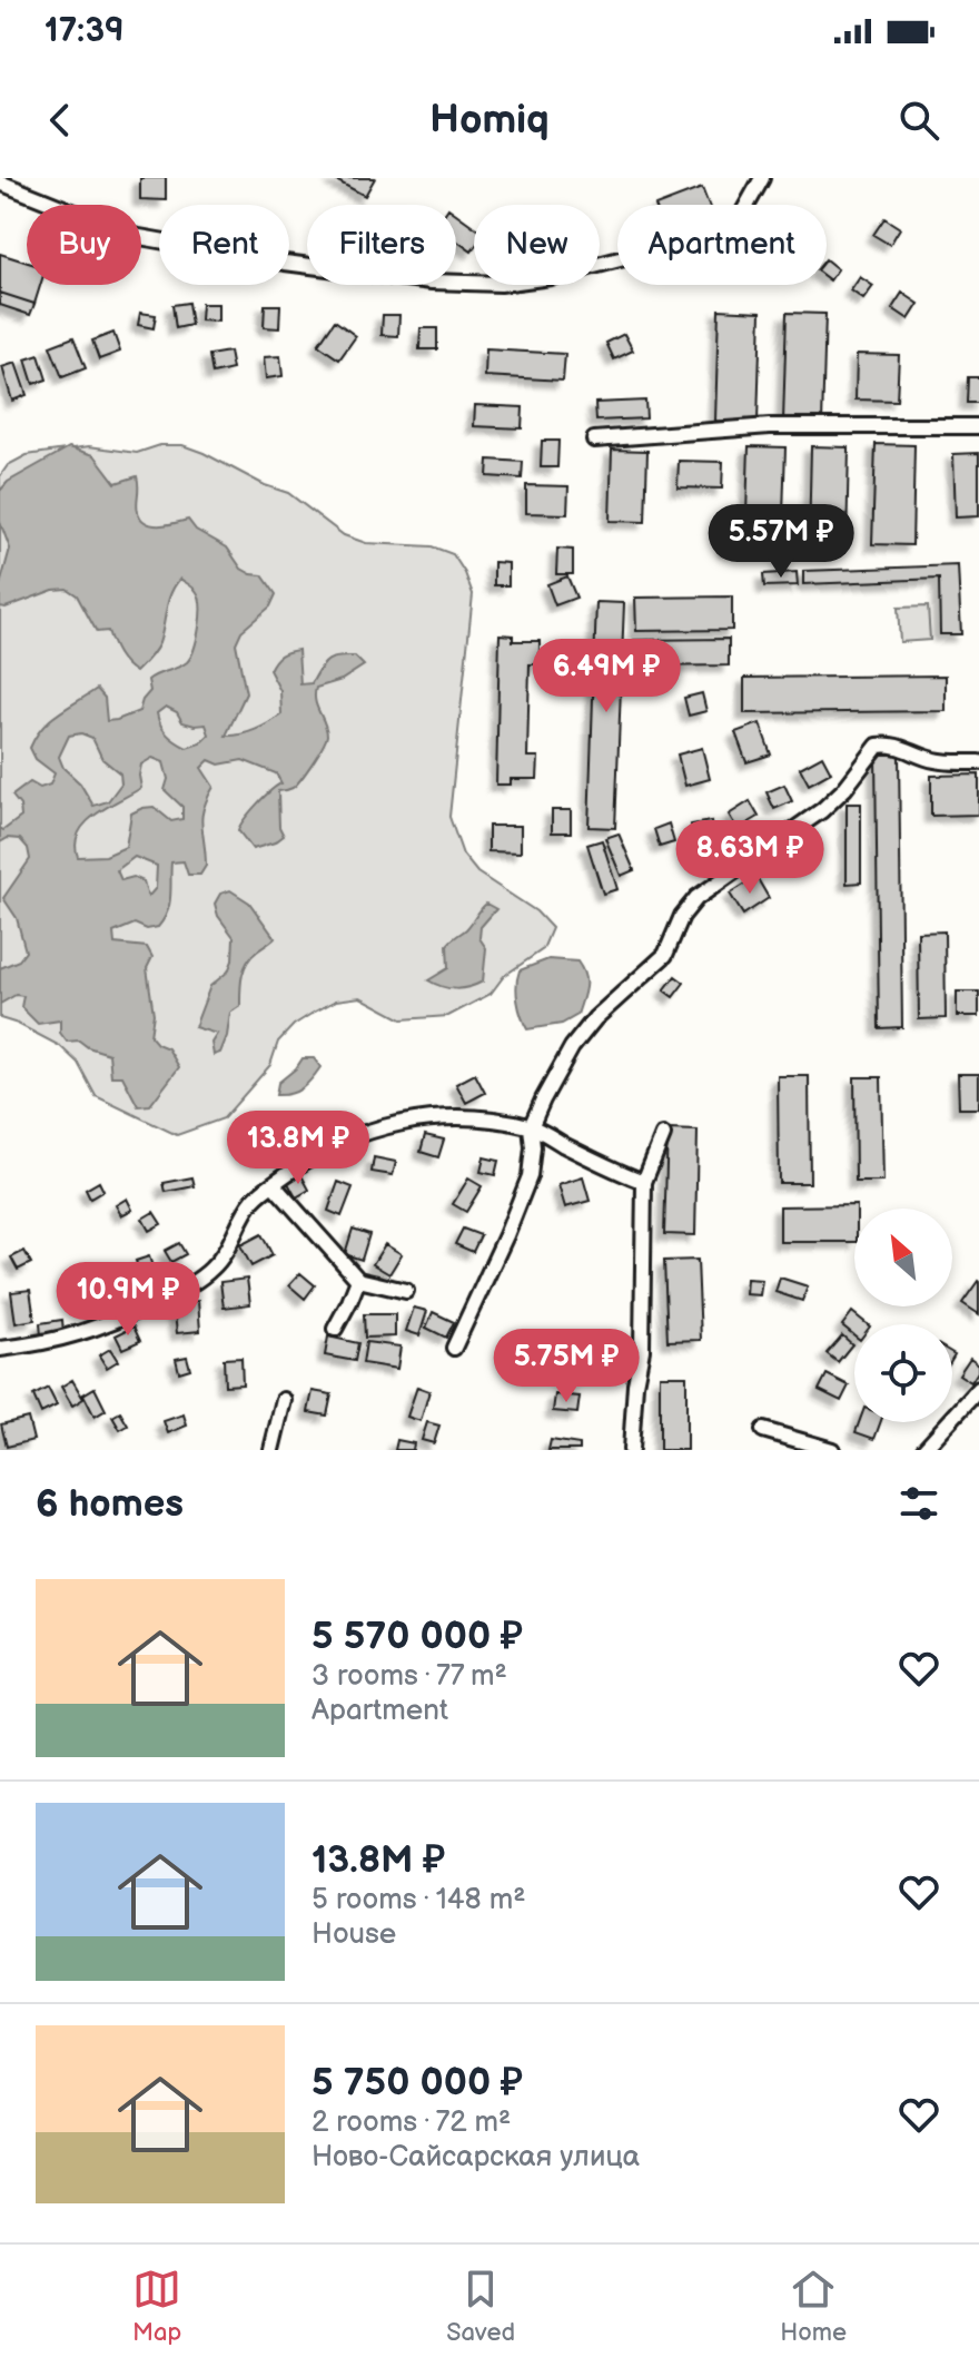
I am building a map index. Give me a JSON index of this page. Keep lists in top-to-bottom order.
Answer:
{
  "north": "top left",
  "page": {
    "status": "17:39",
    "header": "Homiq",
    "chip": [
      "Buy",
      "Rent",
      "Filters",
      "New",
      "Apartment"
    ],
    "price": [
      "5.57M ₽",
      "6.49M ₽",
      "8.63M ₽",
      "13.8M ₽",
      "10.9M ₽",
      "5.75M ₽"
    ],
    "heading": "6 homes",
    "list": [
      {
        "name": "5 570 000 ₽",
        "note": "3 rooms · 77 m² · Apartment"
      },
      {
        "name": "13.8M ₽",
        "note": "5 rooms · 148 m² · House"
      },
      {
        "name": "5 750 000 ₽",
        "note": "2 rooms · 72 m² · Ново-Сайсарская улица"
      }
    ],
    "tabs": ["Map", "Saved", "Home"]
  }
}
